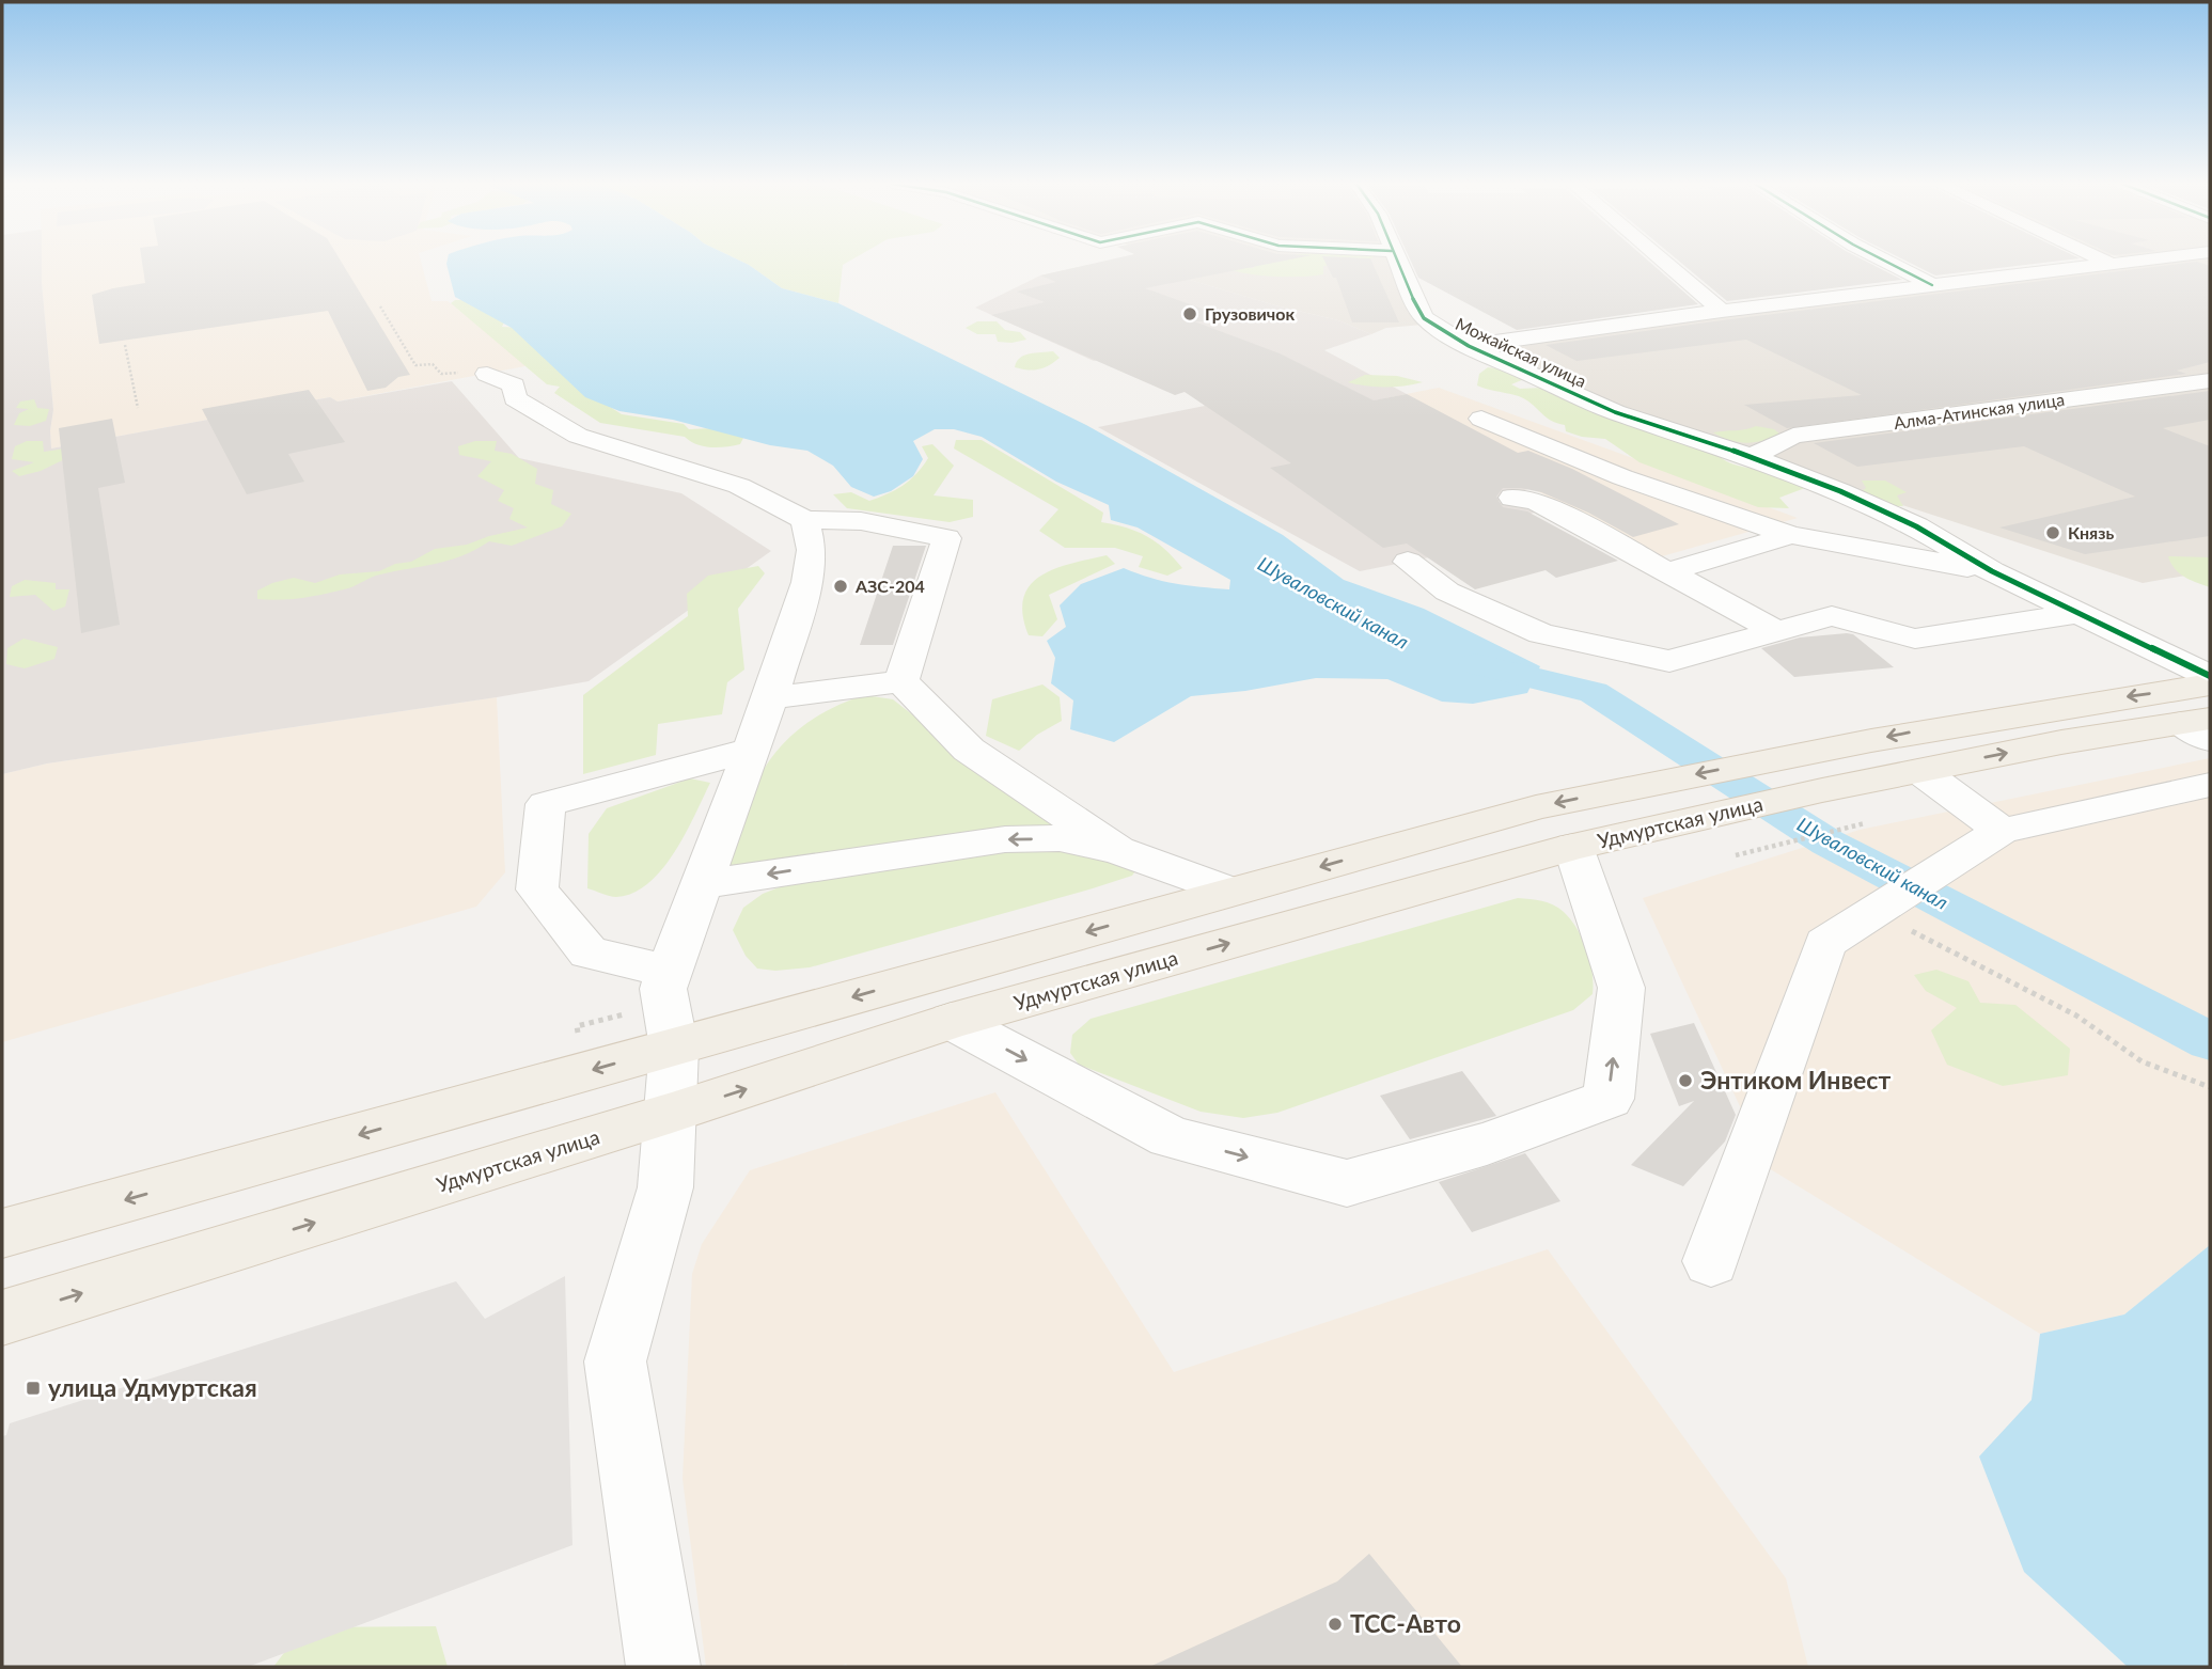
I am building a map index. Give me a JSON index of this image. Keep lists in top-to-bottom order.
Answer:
{
  "streets": {
    "main road": ["Удмуртская улица"],
    "street": ["Можайская улица", "Алма-Атинская улица"]
  },
  "crossings": [
    ["Можайская улица", "Алма-Атинская улица"]
  ],
  "water": ["Шуваловский канал"],
  "places": {
    "other": [
      "Грузовичок",
      "Князь",
      "АЗС-204",
      "Энтиком Инвест",
      "ТСС-Авто"
    ],
    "transit": ["улица Удмуртская"]
  }
}
